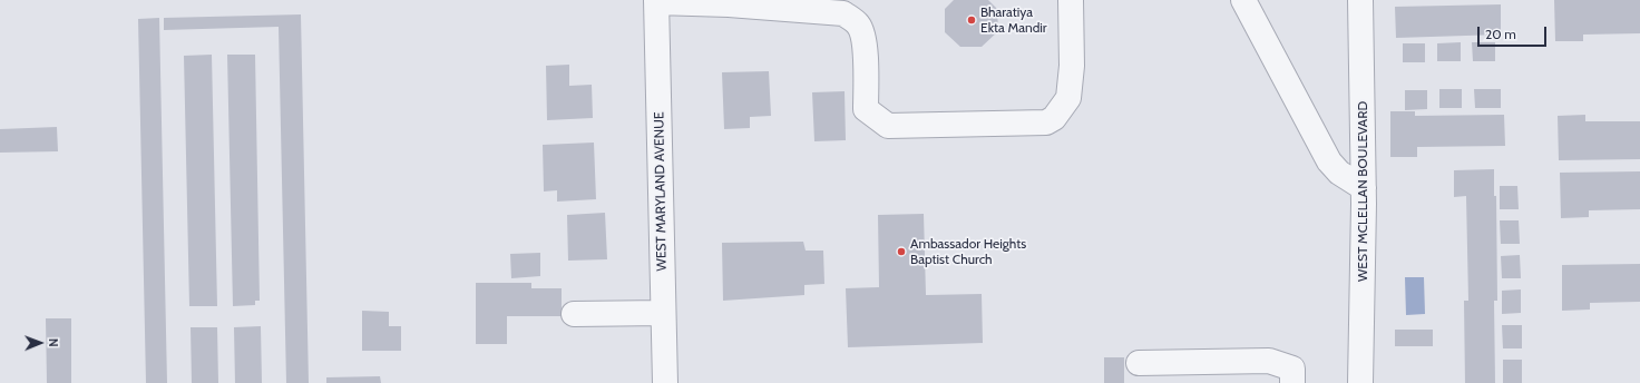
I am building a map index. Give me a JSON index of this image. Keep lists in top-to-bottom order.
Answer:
{
  "streets": {
    "street": ["WEST MARYLAND AVENUE", "WEST MCLELLAN BOULEVARD"]
  },
  "places": ["Bharatiya Ekta Mandir", "Ambassador Heights Baptist Church"],
  "scale_bar": "20 m",
  "north": "right"
}
